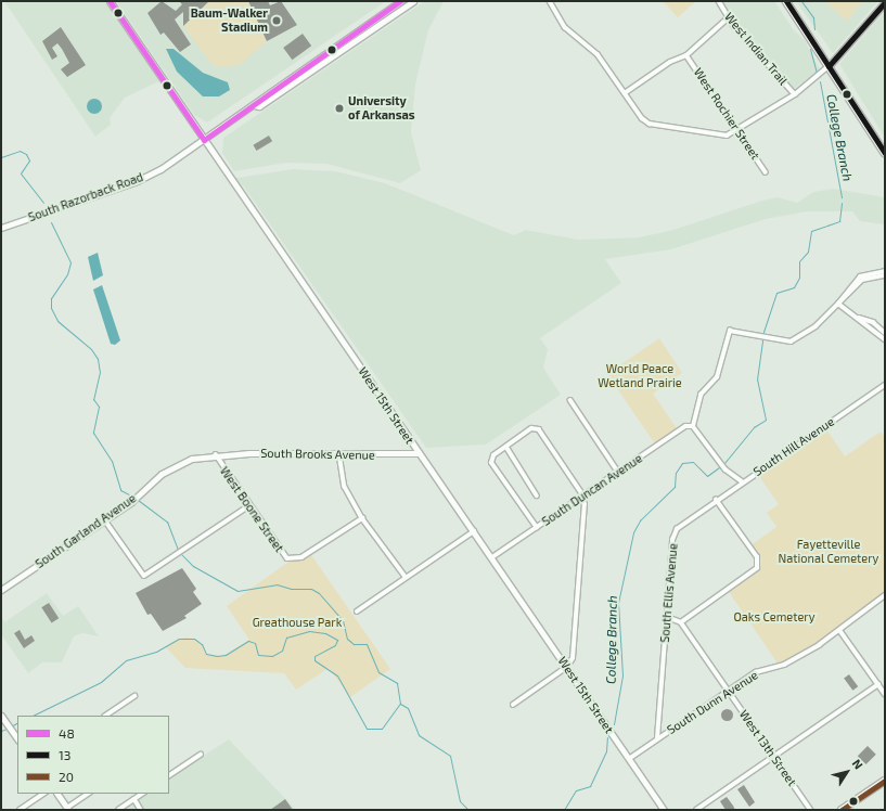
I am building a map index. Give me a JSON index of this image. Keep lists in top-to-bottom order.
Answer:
{
  "streets": {
    "main road": [
      "South Razorback Road",
      "West 15th Street",
      "South Brooks Avenue",
      "South Garland Avenue"
    ],
    "street": [
      "West Indian Trail",
      "West Rochier Street",
      "South Hill Avenue",
      "South Duncan Avenue",
      "West Boone Street",
      "South Ellis Avenue",
      "South Dunn Avenue",
      "West 13th Street"
    ]
  },
  "crossings": [
    ["South Razorback Road", "West 15th Street"],
    ["West 15th Street", "South Brooks Avenue"],
    ["West 15th Street", "South Duncan Avenue"],
    ["West 15th Street", "South Dunn Avenue"],
    ["South Hill Avenue", "South Duncan Avenue"],
    ["South Hill Avenue", "South Ellis Avenue"],
    ["South Brooks Avenue", "West Boone Street"],
    ["South Brooks Avenue", "South Garland Avenue"],
    ["West Boone Street", "South Garland Avenue"],
    ["South Ellis Avenue", "South Dunn Avenue"],
    ["South Dunn Avenue", "West 13th Street"]
  ],
  "water": ["College Branch"],
  "parks": [
    "World Peace Wetland Prairie",
    "Fayetteville National Cemetery",
    "Oaks Cemetery",
    "Greathouse Park"
  ],
  "places": ["Baum-Walker Stadium", "University of Arkansas"],
  "lines": ["transit line 48", "transit line 13", "transit line 20"],
  "legend": ["48", "13", "20"],
  "north": "top right"
}
